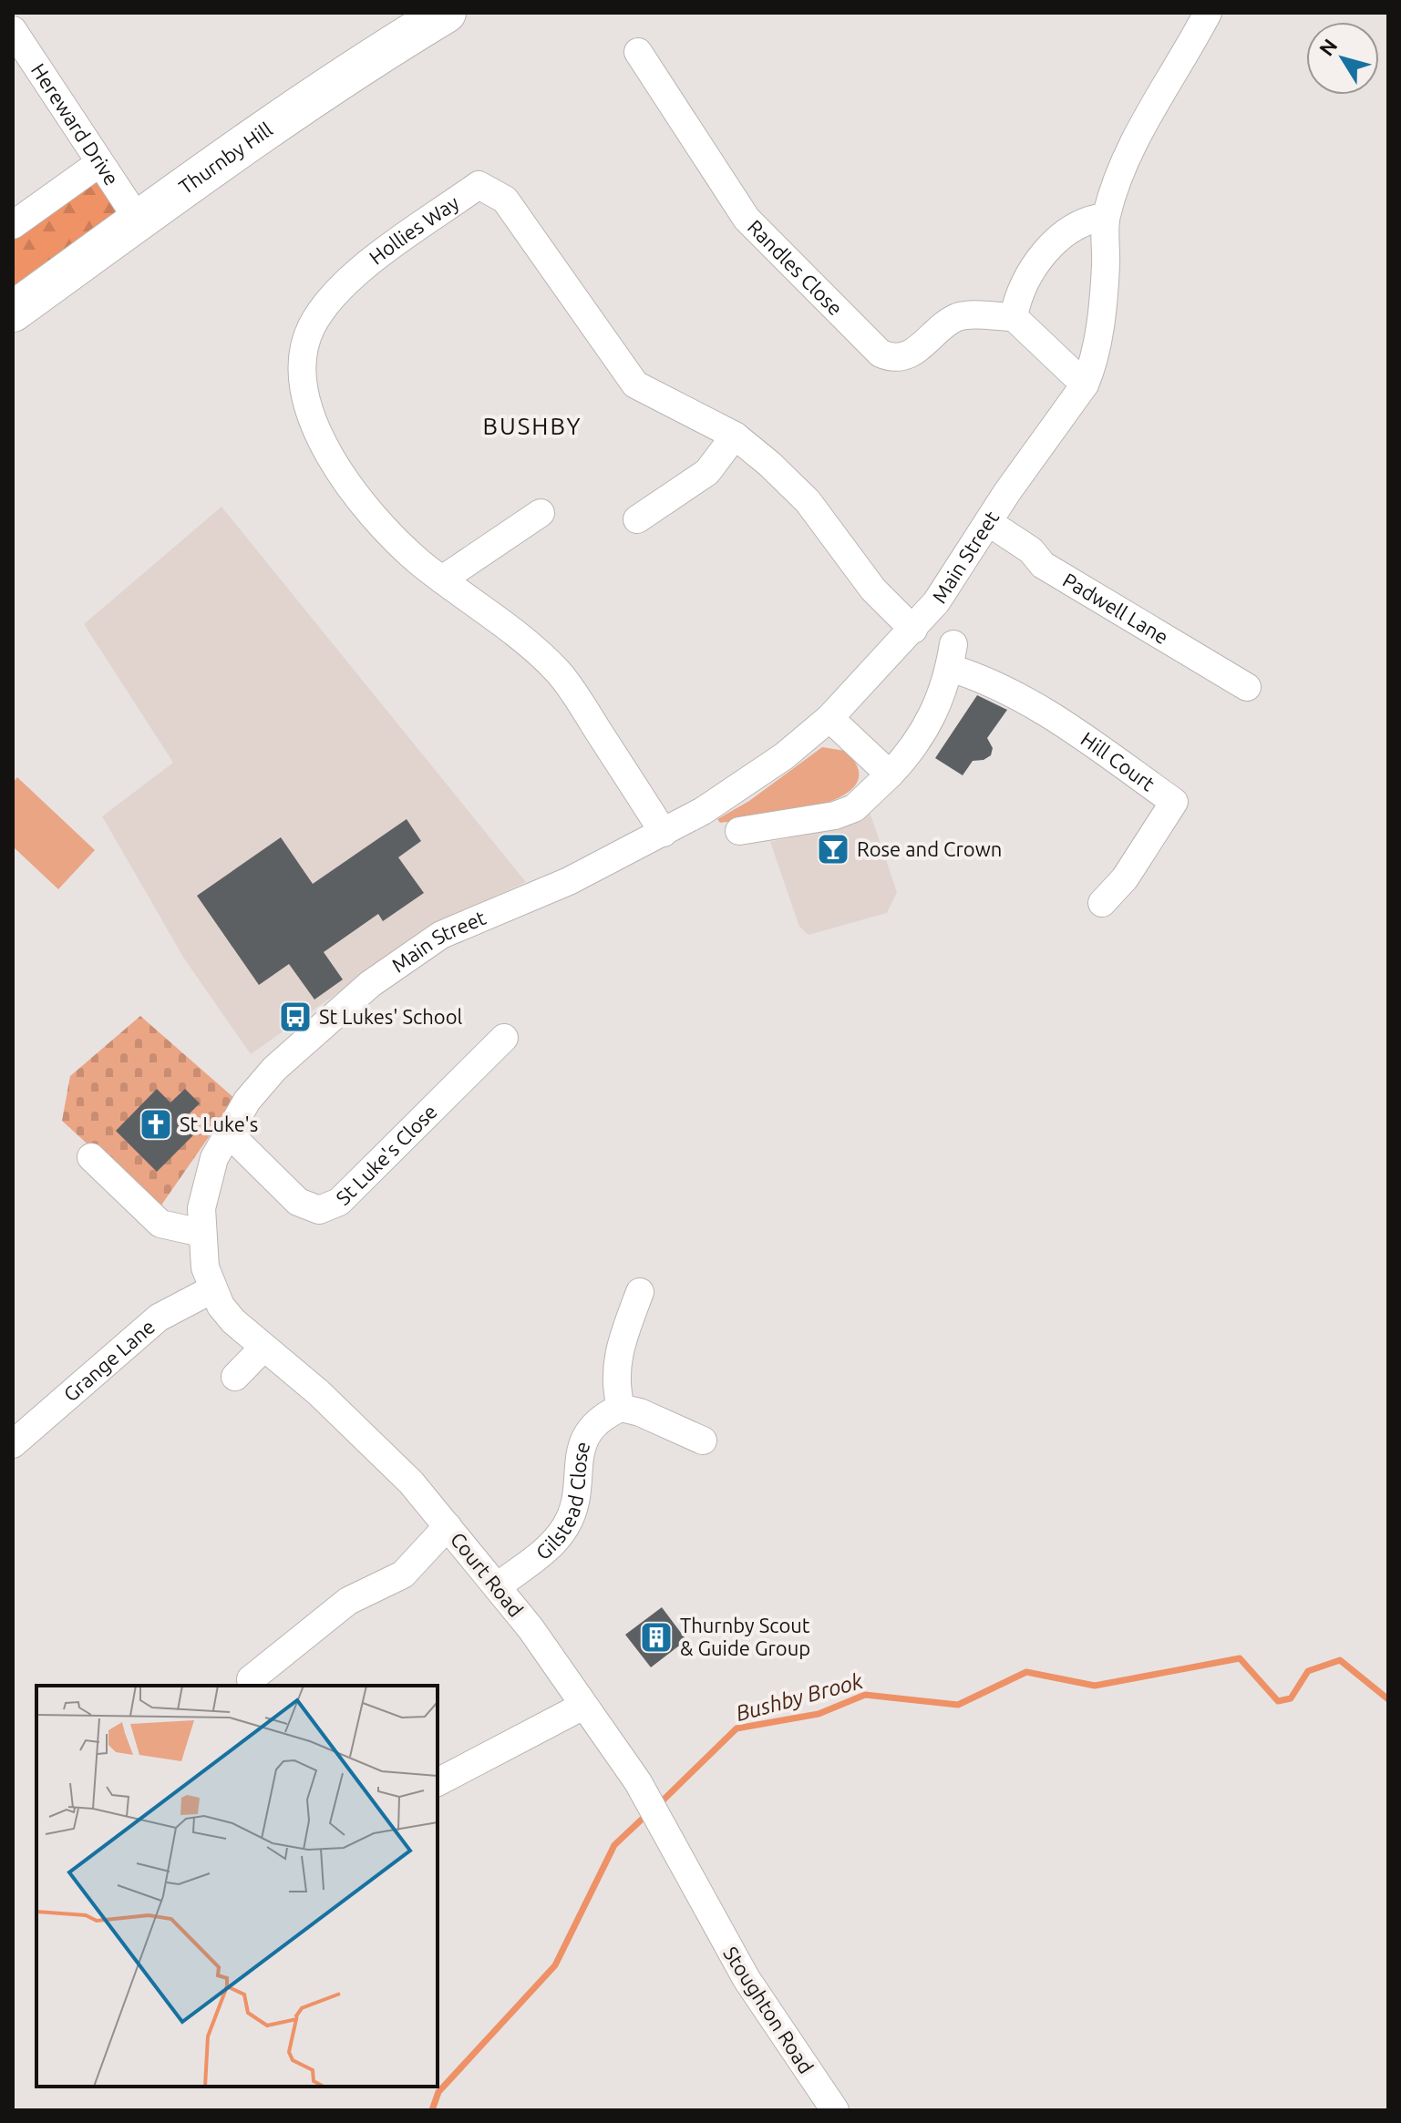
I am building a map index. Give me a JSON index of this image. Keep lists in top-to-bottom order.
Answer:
{
  "streets": {
    "highway": ["Thurnby Hill"],
    "street": [
      "Hereward Drive",
      "Hollies Way",
      "Randles Close",
      "Main Street",
      "Padwell Lane",
      "Hill Court",
      "St Luke's Close",
      "Grange Lane",
      "Gilstead Close",
      "Court Road",
      "Stoughton Road"
    ]
  },
  "crossings": [
    ["Hereward Drive", "Thurnby Hill"],
    ["Hollies Way", "Main Street"],
    ["Main Street", "Padwell Lane"],
    ["Main Street", "St Luke's Close"],
    ["Main Street", "Grange Lane"],
    ["Main Street", "Court Road"],
    ["Grange Lane", "Court Road"],
    ["Gilstead Close", "Court Road"],
    ["Court Road", "Stoughton Road"]
  ],
  "districts": ["BUSHBY"],
  "water": ["Bushby Brook"],
  "places": {
    "bar": ["Rose and Crown"],
    "bus stop": ["St Lukes' School"],
    "church": ["St Luke's"],
    "building": ["Thurnby Scout & Guide Group"]
  },
  "north": "top left"
}
